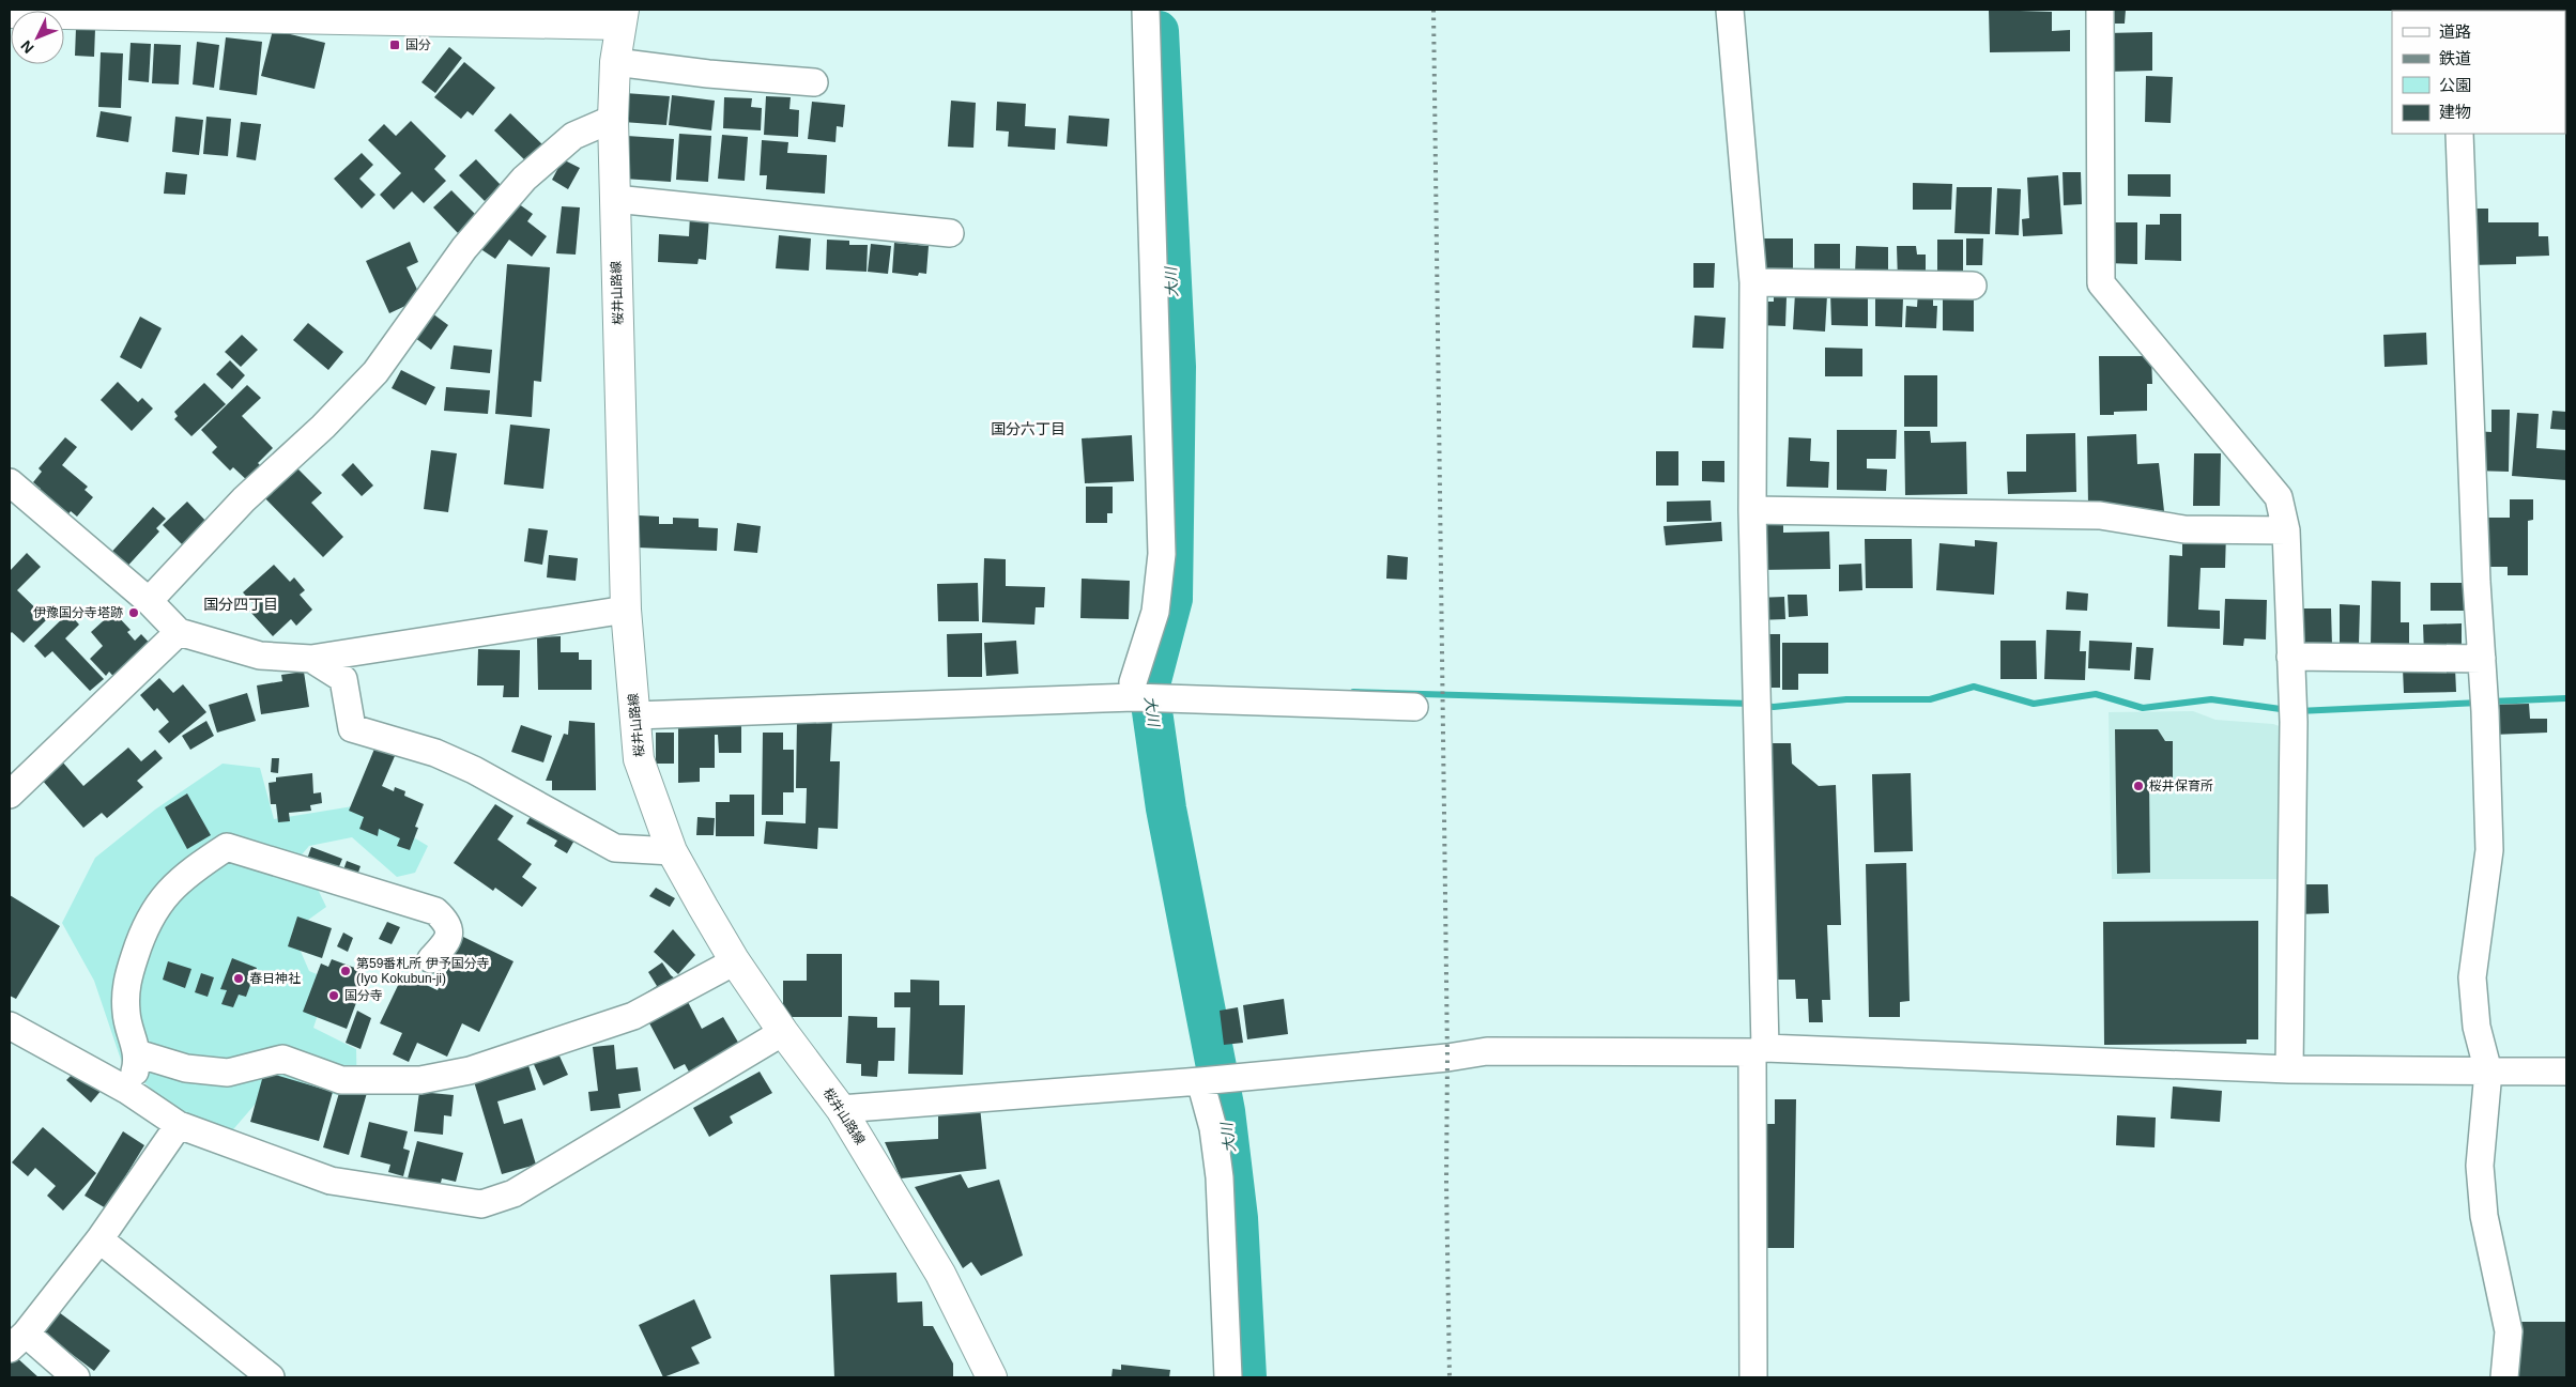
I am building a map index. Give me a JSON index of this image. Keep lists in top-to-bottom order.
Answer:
{
  "streets": {
    "main road": ["桜井山路線"]
  },
  "districts": ["国分六丁目", "国分四丁目"],
  "water": ["大川"],
  "places": {
    "transit": ["国分"],
    "other": [
      "伊豫国分寺塔跡",
      "桜井保育所",
      "第59番札所 伊予国分寺 (Iyo Kokubun-ji)",
      "春日神社",
      "国分寺"
    ]
  },
  "legend": [
    "道路",
    "鉄道",
    "公園",
    "建物"
  ],
  "north": "bottom left"
}
